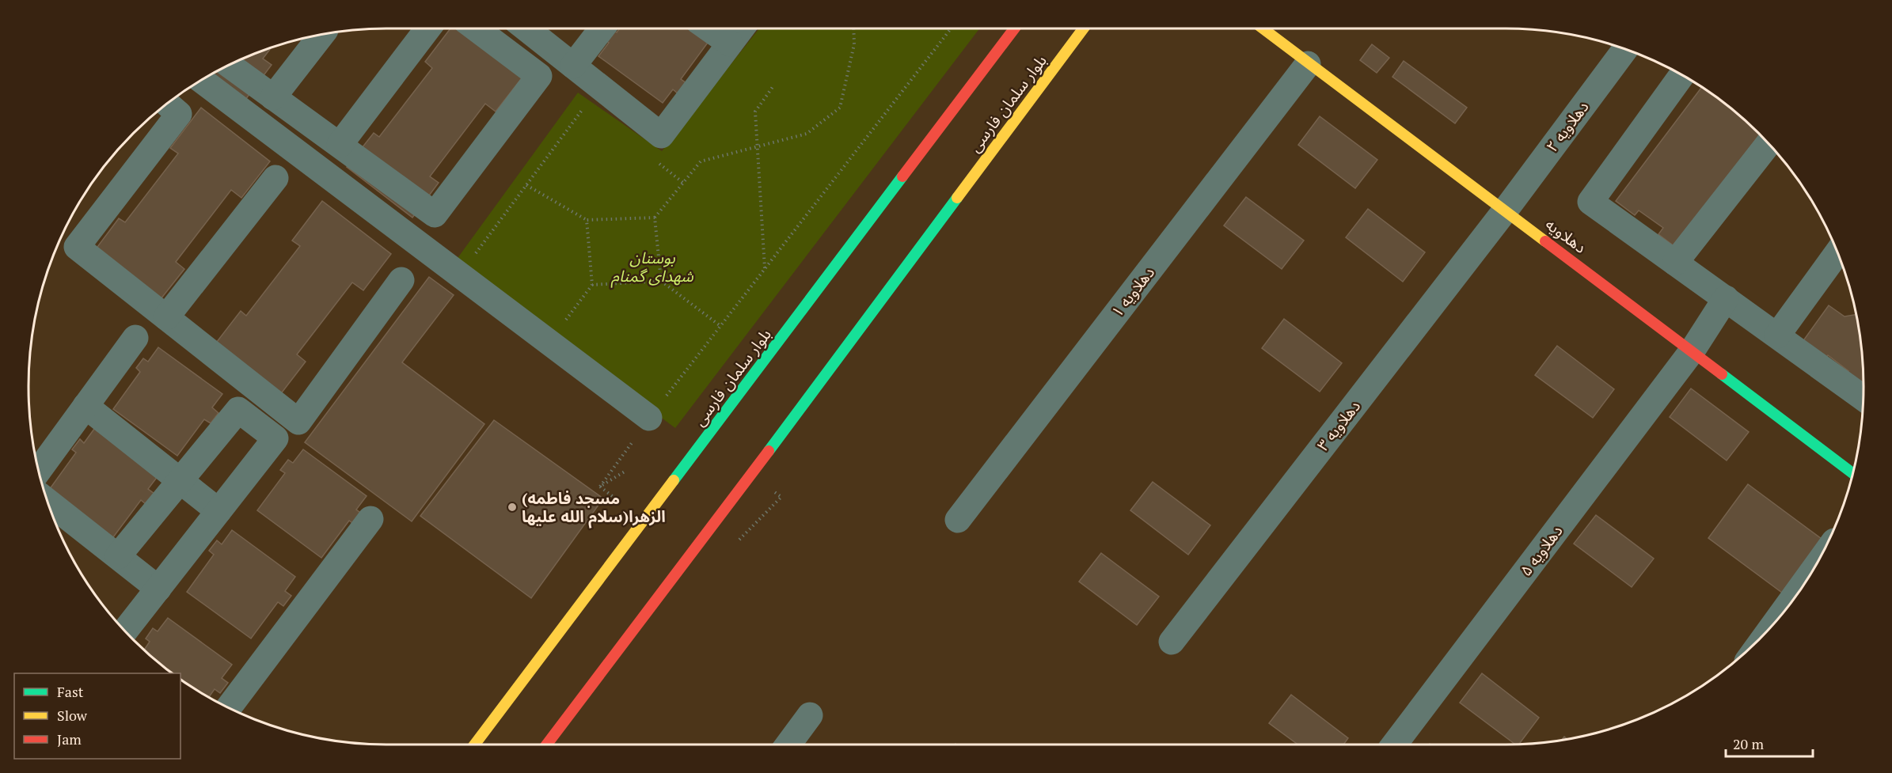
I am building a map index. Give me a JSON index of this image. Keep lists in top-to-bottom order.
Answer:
{
  "streets": {
    "main road": ["بلوار سلمان فارسی", "دهلاویه"],
    "street": [
      "دهلاویه ۲",
      "دهلاویه ۱",
      "دهلاویه ۳",
      "دهلاویه ۵"
    ]
  },
  "crossings": [
    ["دهلاویه ۲", "دهلاویه"],
    ["دهلاویه ۲", "دهلاویه ۳"],
    ["دهلاویه", "دهلاویه ۱"],
    ["دهلاویه", "دهلاویه ۳"],
    ["دهلاویه", "دهلاویه ۵"]
  ],
  "parks": ["بوستان شهدای گمنام"],
  "places": ["(مسجد فاطمه الزهرا(سلام الله علیها"],
  "legend": ["Fast", "Slow", "Jam"],
  "scale_bar": "20 m"
}
